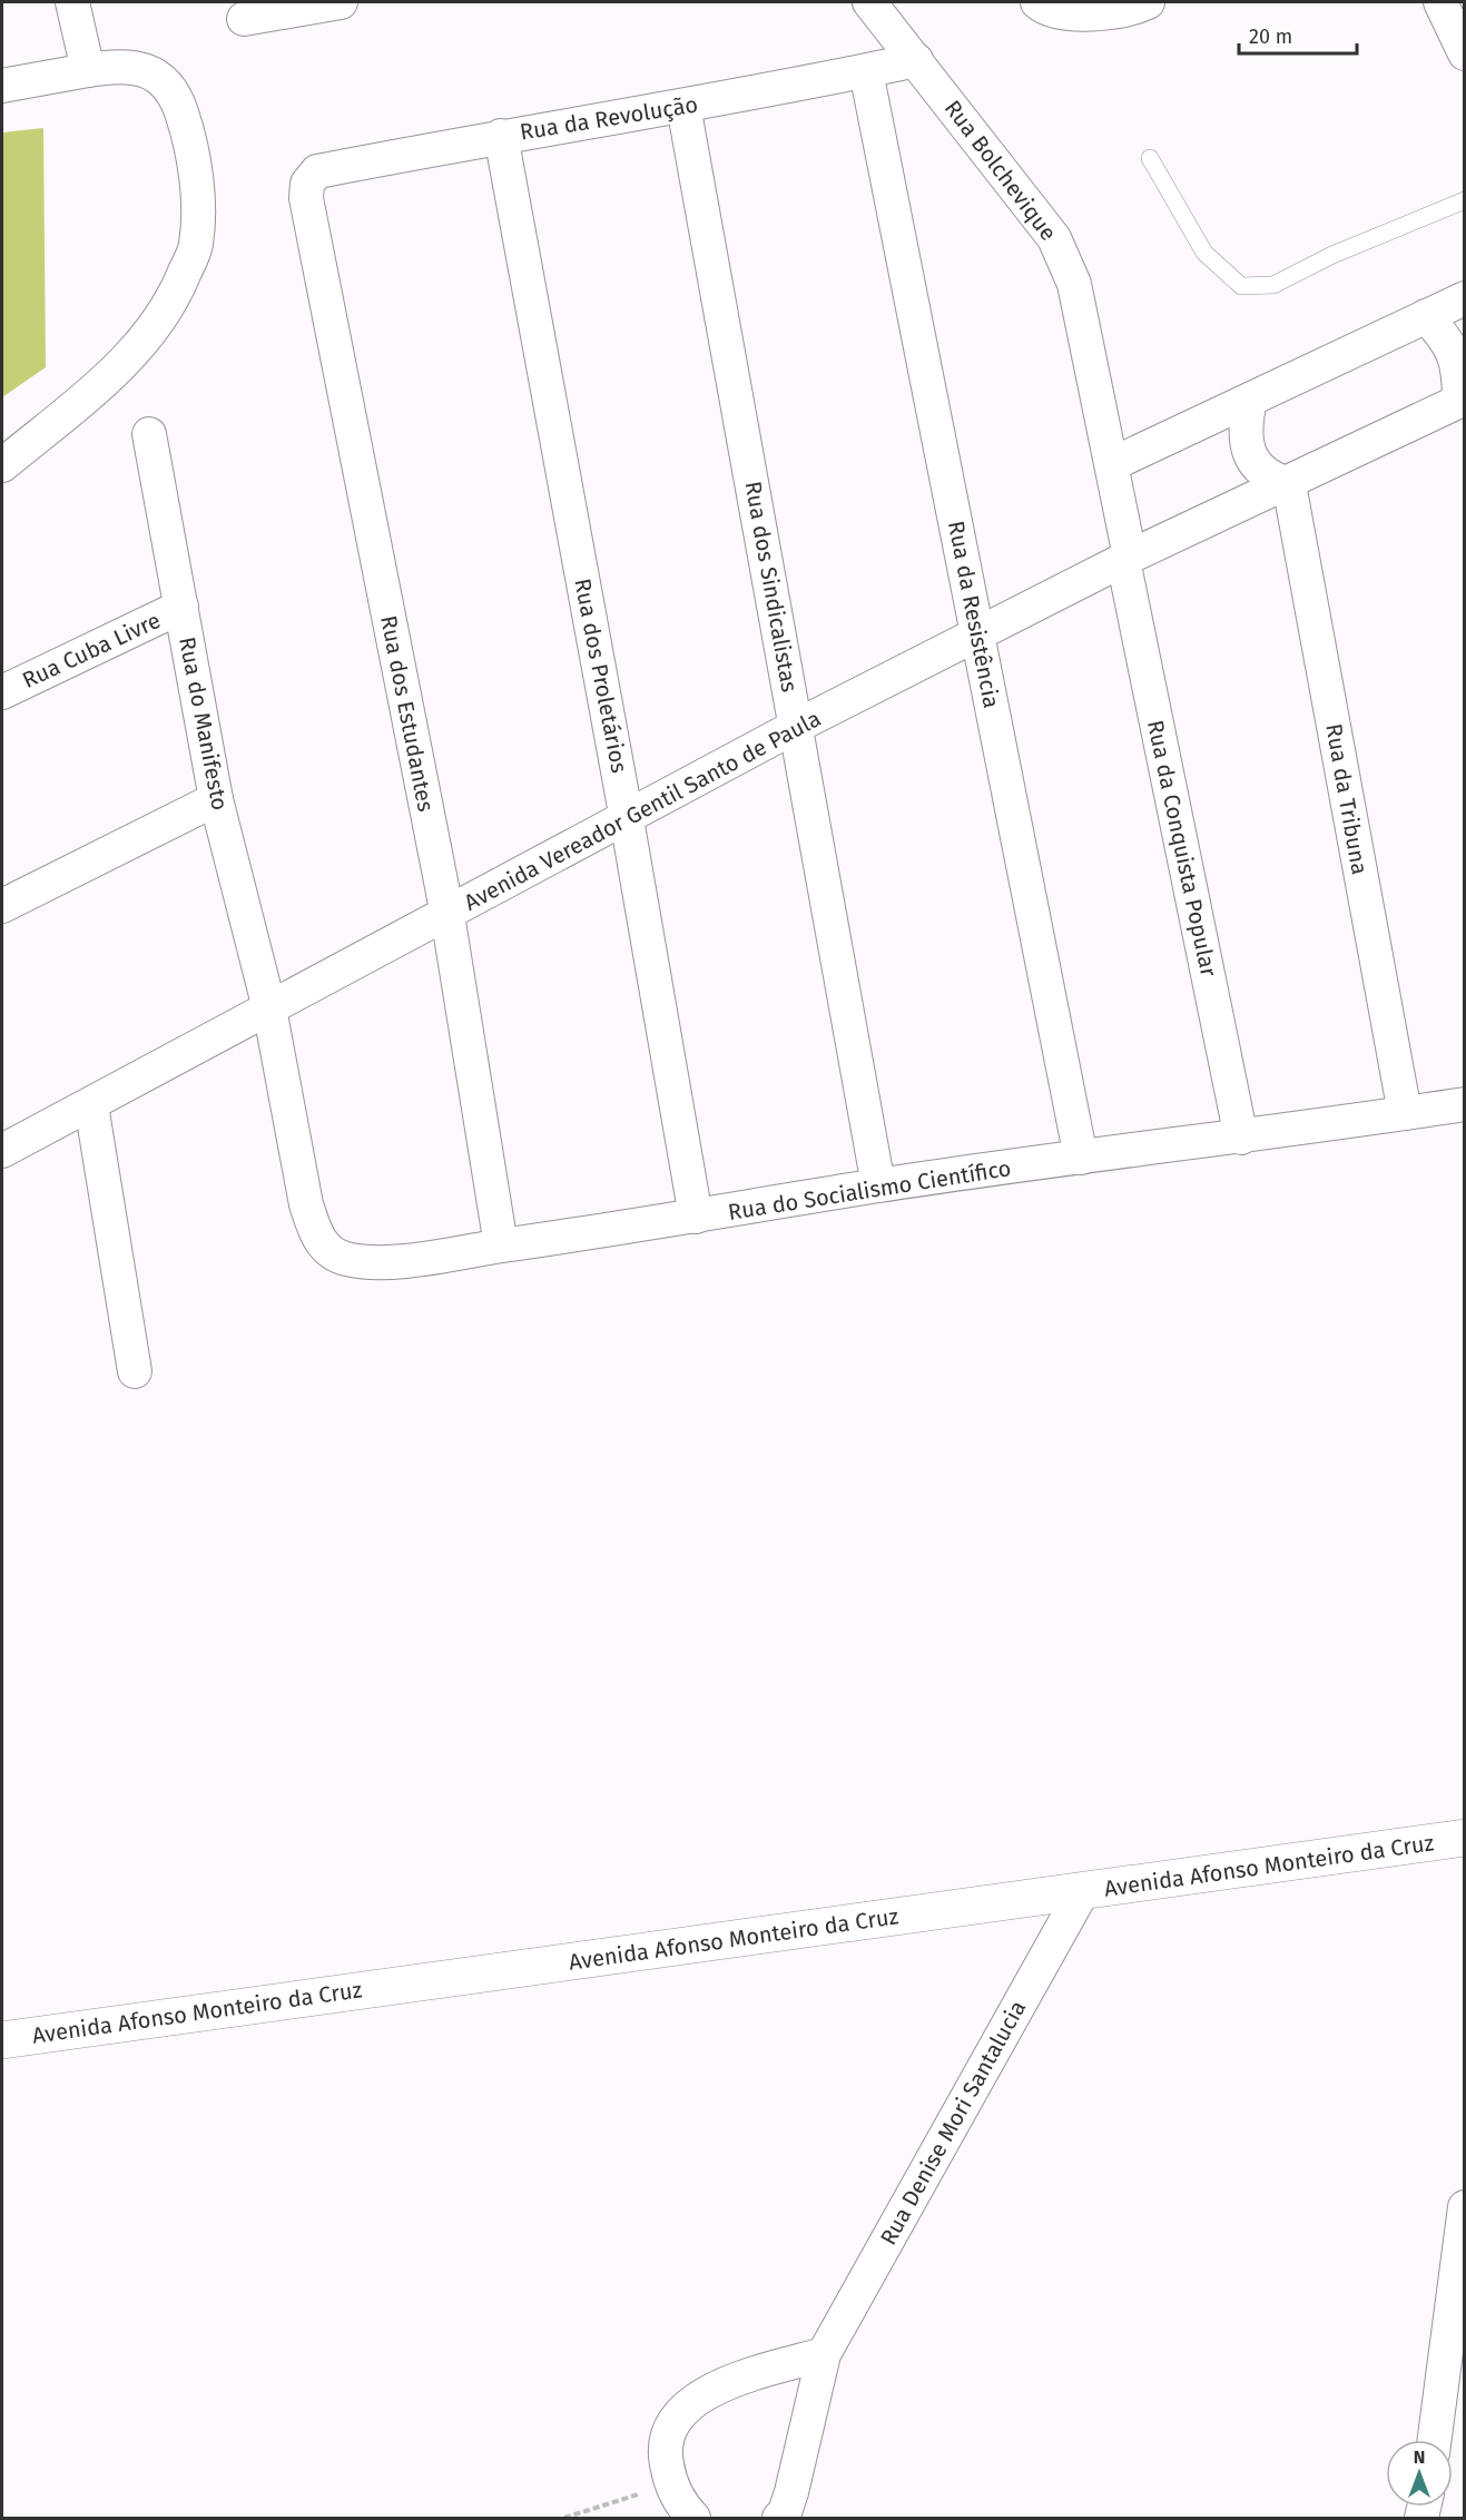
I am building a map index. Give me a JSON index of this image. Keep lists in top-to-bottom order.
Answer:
{
  "streets": {
    "street": [
      "Rua da Revolução",
      "Rua Bolchevique",
      "Rua dos Sindicalistas",
      "Rua da Resistência",
      "Rua Cuba Livre",
      "Rua dos Proletários",
      "Rua dos Estudantes",
      "Rua do Manifesto",
      "Rua da Tribuna",
      "Avenida Vereador Gentil Santo de Paula",
      "Rua da Conquista Popular",
      "Rua do Socialismo Científico",
      "Avenida Afonso Monteiro da Cruz",
      "Rua Denise Mori Santalucia"
    ]
  },
  "crossings": [
    ["Rua da Revolução", "Rua Bolchevique"],
    ["Rua da Revolução", "Rua dos Sindicalistas"],
    ["Rua da Revolução", "Rua da Resistência"],
    ["Rua da Revolução", "Rua dos Proletários"],
    ["Rua da Revolução", "Rua dos Estudantes"],
    ["Rua Bolchevique", "Avenida Vereador Gentil Santo de Paula"],
    ["Rua Bolchevique", "Rua da Conquista Popular"],
    ["Rua dos Sindicalistas", "Avenida Vereador Gentil Santo de Paula"],
    ["Rua dos Sindicalistas", "Rua do Socialismo Científico"],
    ["Rua da Resistência", "Avenida Vereador Gentil Santo de Paula"],
    ["Rua da Resistência", "Rua do Socialismo Científico"],
    ["Rua Cuba Livre", "Rua do Manifesto"],
    ["Rua dos Proletários", "Avenida Vereador Gentil Santo de Paula"],
    ["Rua dos Proletários", "Rua do Socialismo Científico"],
    ["Rua dos Estudantes", "Avenida Vereador Gentil Santo de Paula"],
    ["Rua dos Estudantes", "Rua do Socialismo Científico"],
    ["Rua do Manifesto", "Avenida Vereador Gentil Santo de Paula"],
    ["Rua do Manifesto", "Rua do Socialismo Científico"],
    ["Rua da Tribuna", "Avenida Vereador Gentil Santo de Paula"],
    ["Rua da Tribuna", "Rua do Socialismo Científico"],
    ["Avenida Vereador Gentil Santo de Paula", "Rua da Conquista Popular"],
    ["Rua da Conquista Popular", "Rua do Socialismo Científico"],
    ["Avenida Afonso Monteiro da Cruz", "Rua Denise Mori Santalucia"]
  ],
  "scale_bar": "20 m",
  "north": "top"
}
